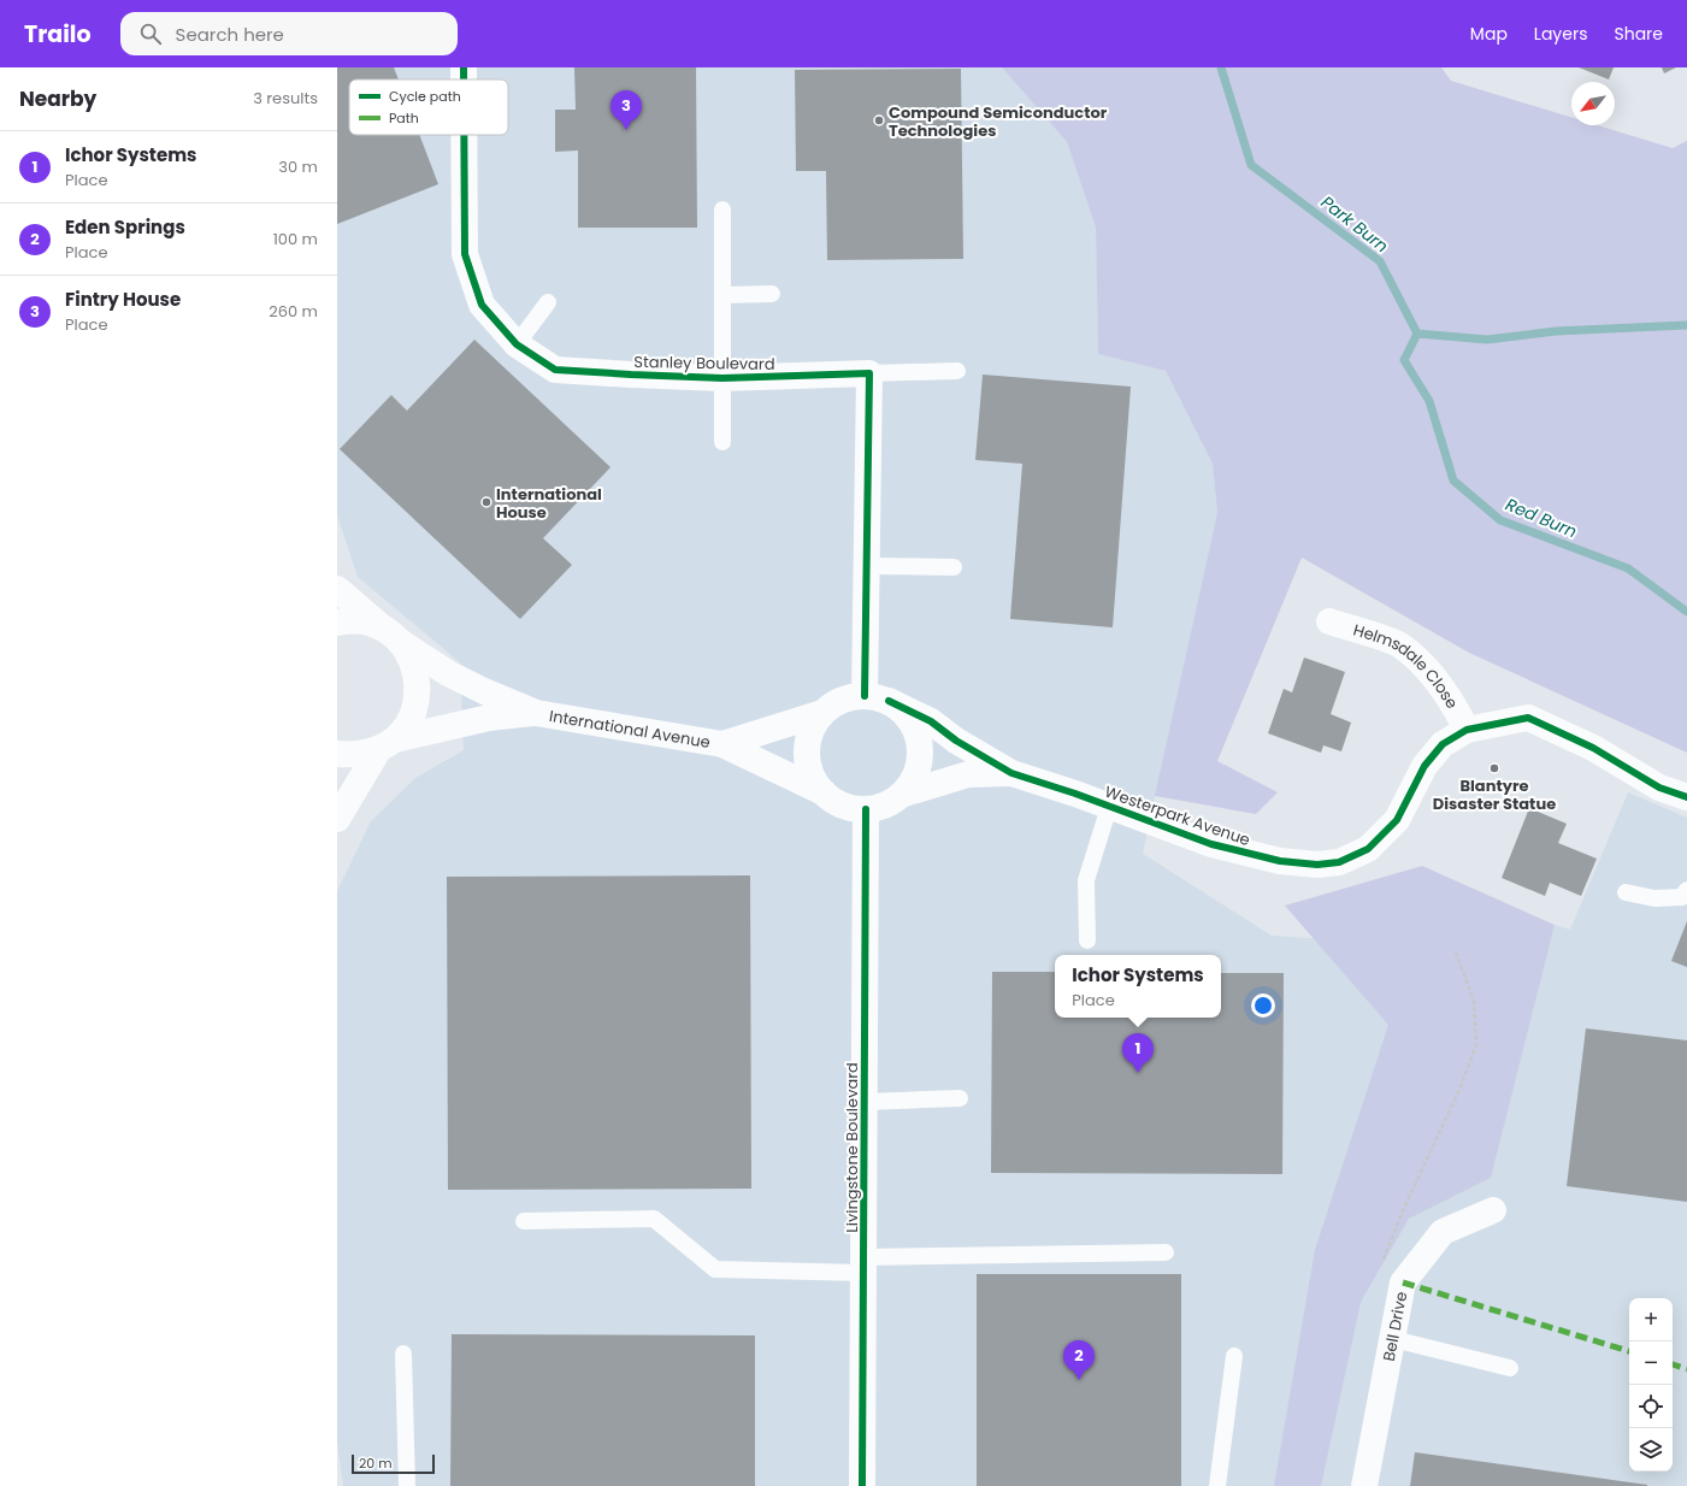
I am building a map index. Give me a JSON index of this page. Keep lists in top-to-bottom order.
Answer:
{
  "streets": {
    "street": [
      "Stanley Boulevard",
      "Helmsdale Close",
      "International Avenue",
      "Westerpark Avenue",
      "Livingstone Boulevard",
      "Bell Drive"
    ]
  },
  "crossings": [
    ["Helmsdale Close", "Westerpark Avenue"],
    ["International Avenue", "Westerpark Avenue"],
    ["International Avenue", "Livingstone Boulevard"],
    ["Westerpark Avenue", "Livingstone Boulevard"]
  ],
  "water": ["Park Burn", "Red Burn"],
  "places": ["Compound Semiconductor Technologies", "International House", "Blantyre Disaster Statue"],
  "legend": ["Cycle path", "Path"],
  "scale_bar": "20 m",
  "north": "bottom left",
  "page": {
    "header": "Trailo",
    "search": "Search here",
    "nav": ["Map", "Layers", "Share"],
    "heading": ["Nearby", "3 results"],
    "pins": ["3", "1", "2"],
    "list": [
      {
        "mark": "1",
        "name": "Ichor Systems",
        "note": "Place",
        "value": "30 m"
      },
      {
        "mark": "2",
        "name": "Eden Springs",
        "note": "Place",
        "value": "100 m"
      },
      {
        "mark": "3",
        "name": "Fintry House",
        "note": "Place",
        "value": "260 m"
      }
    ],
    "popup": ["Ichor Systems", "Place"],
    "map_buttons": ["+", "−"],
    "scale": "20 m"
  }
}
